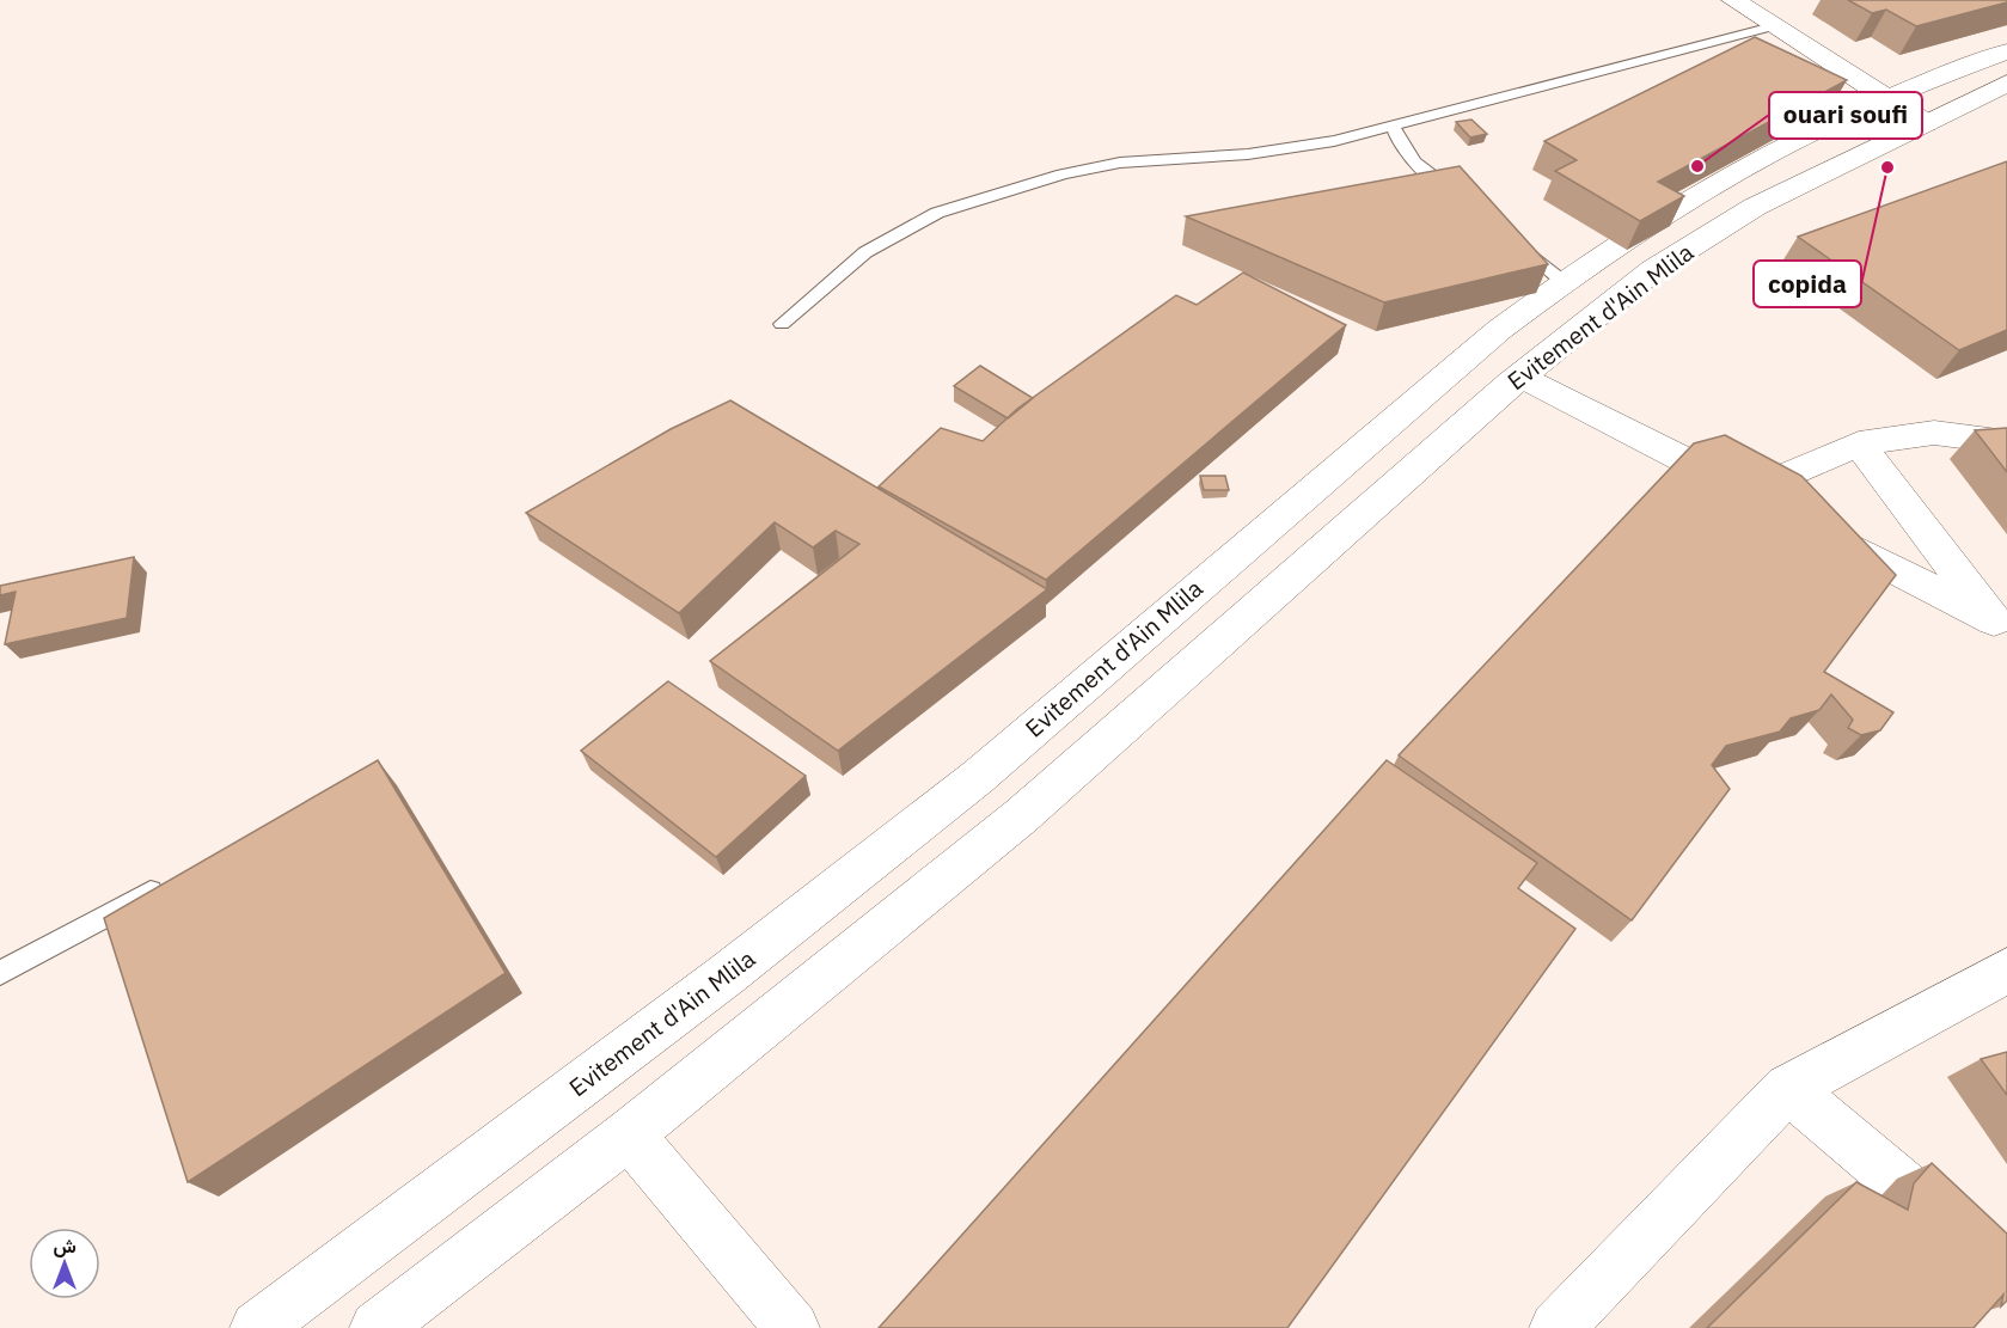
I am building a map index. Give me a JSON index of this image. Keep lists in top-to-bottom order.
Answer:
{
  "streets": {
    "main road": ["Evitement d'Ain Mlila"]
  },
  "places": ["ouari soufi", "copida"],
  "north": "top"
}
